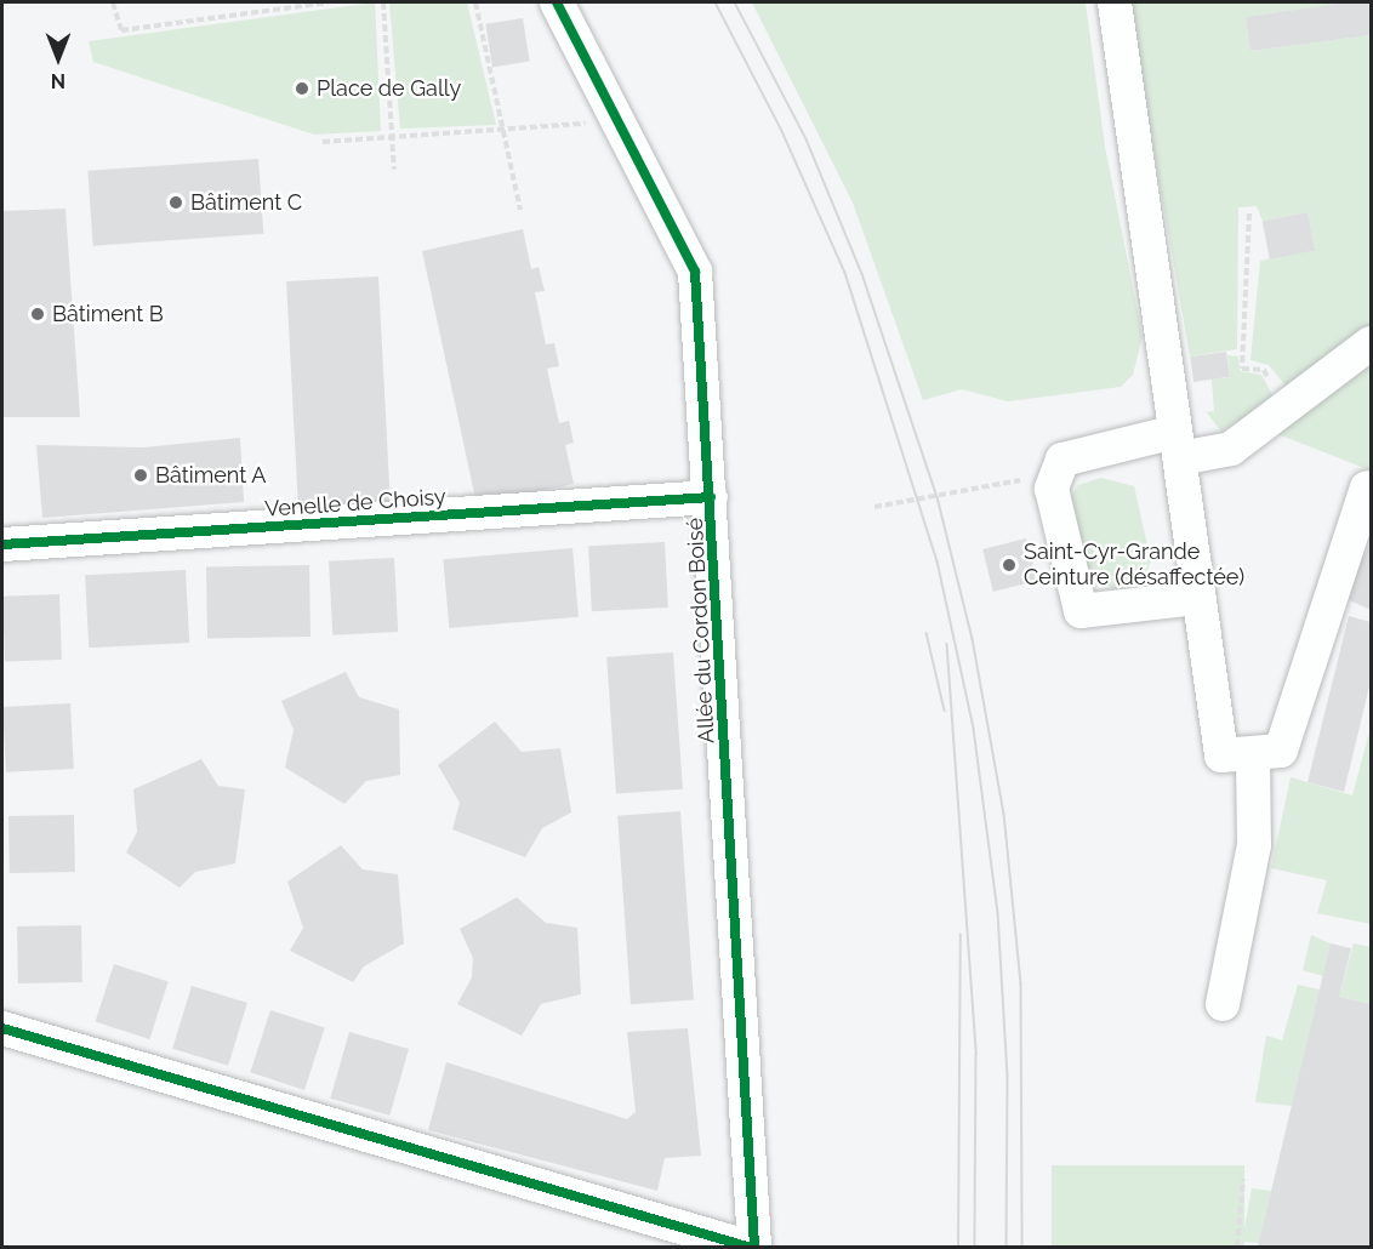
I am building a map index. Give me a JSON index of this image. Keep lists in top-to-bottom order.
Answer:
{
  "streets": {
    "street": ["Venelle de Choisy", "Allée du Cordon Boisé"]
  },
  "crossings": [
    ["Venelle de Choisy", "Allée du Cordon Boisé"]
  ],
  "places": [
    "Place de Gally",
    "Bâtiment C",
    "Bâtiment B",
    "Bâtiment A",
    "Saint-Cyr-Grande Ceinture (désaffectée)"
  ],
  "north": "bottom"
}
